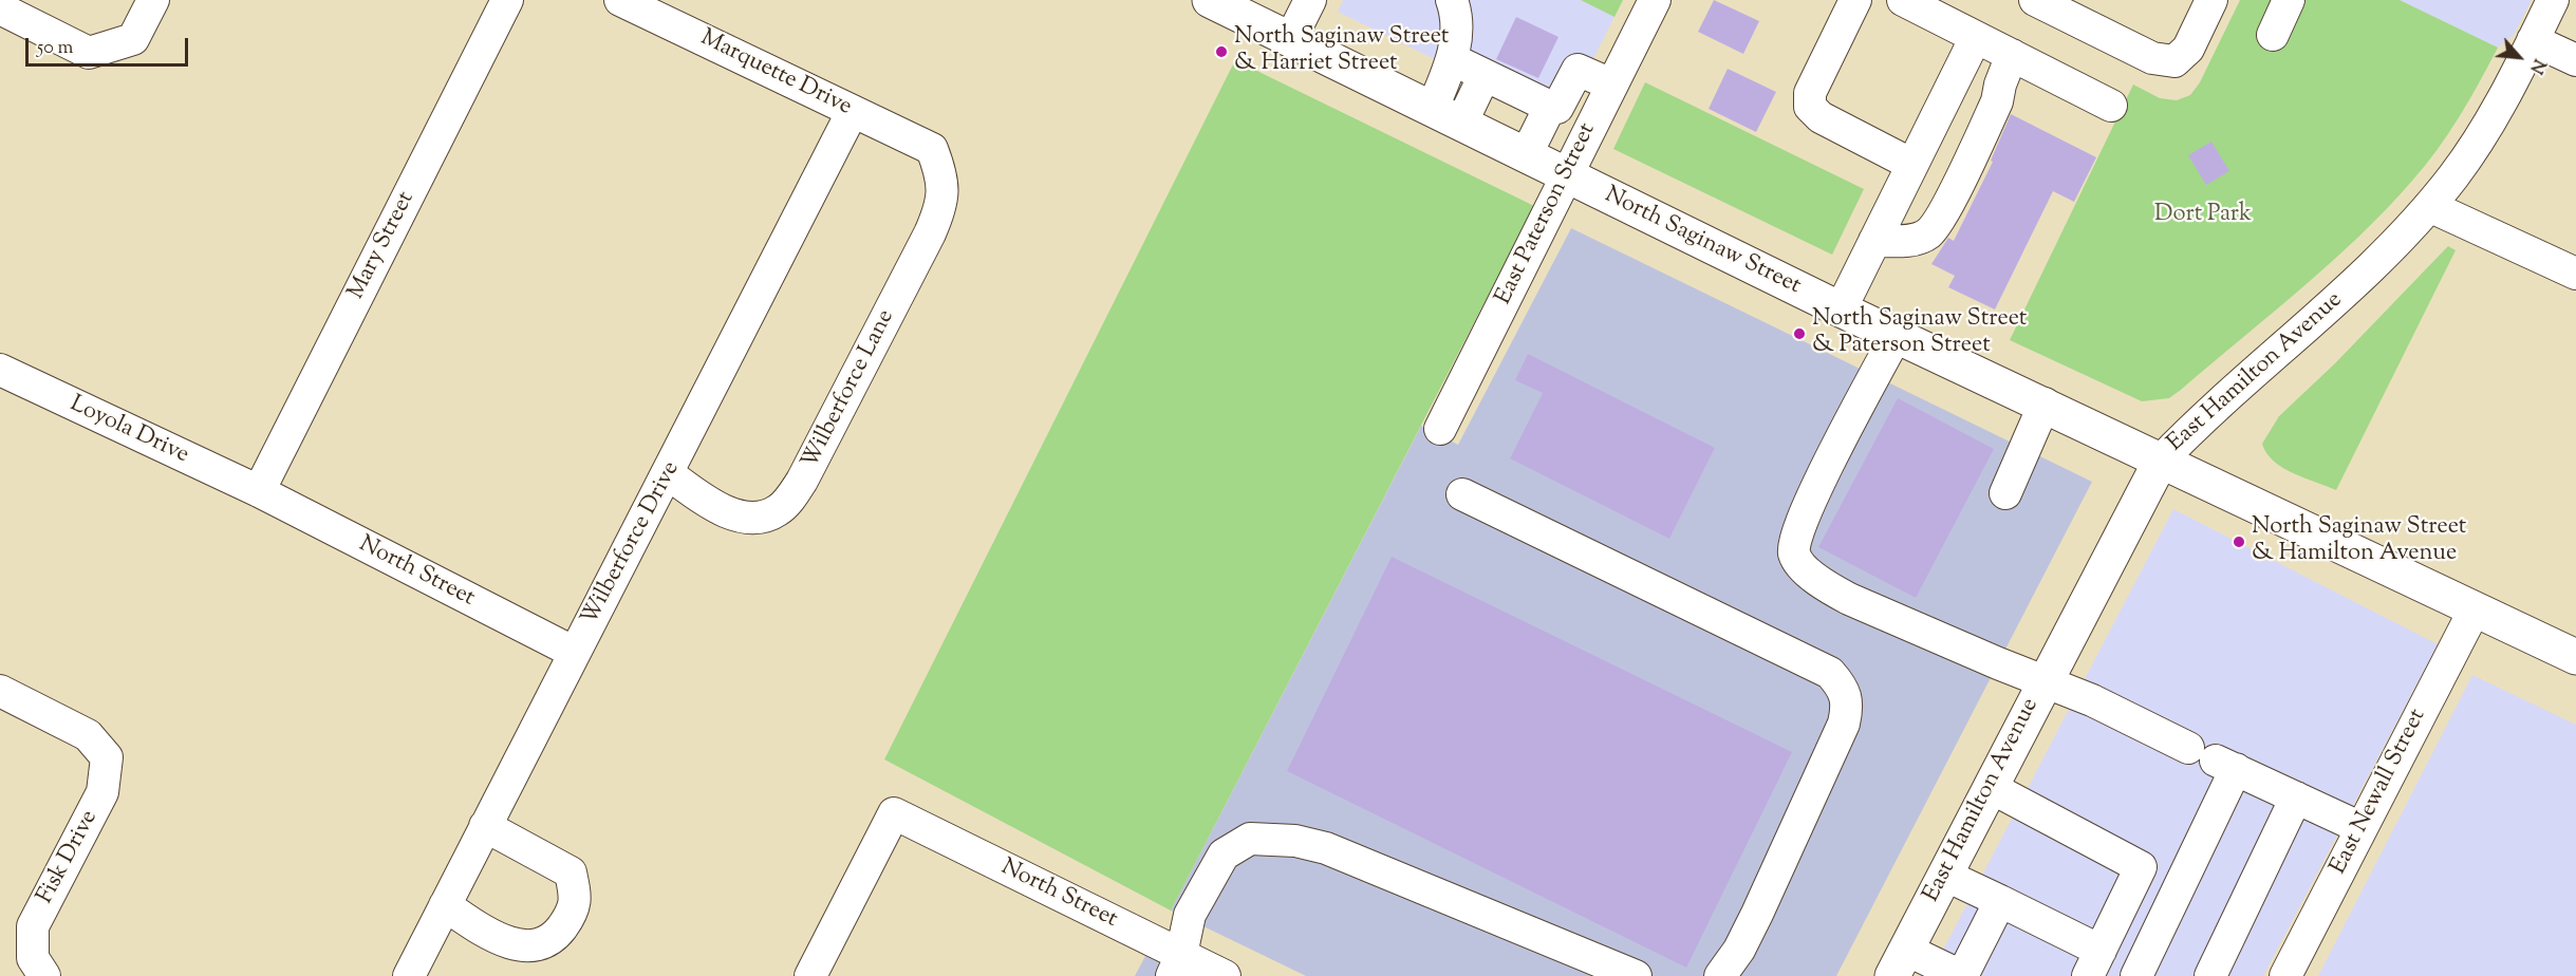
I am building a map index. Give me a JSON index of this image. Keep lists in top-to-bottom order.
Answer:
{
  "streets": {
    "main road": ["North Saginaw Street", "East Hamilton Avenue"],
    "street": [
      "Marquette Drive",
      "East Paterson Street",
      "Mary Street",
      "Wilberforce Lane",
      "Loyola Drive",
      "Wilberforce Drive",
      "North Street",
      "East Newall Street",
      "Fisk Drive"
    ]
  },
  "crossings": [
    ["Marquette Drive", "Wilberforce Lane"],
    ["Marquette Drive", "Wilberforce Drive"],
    ["East Paterson Street", "North Saginaw Street"],
    ["North Saginaw Street", "East Hamilton Avenue"],
    ["North Saginaw Street", "East Newall Street"],
    ["Mary Street", "Loyola Drive"],
    ["Mary Street", "North Street"],
    ["Wilberforce Lane", "Wilberforce Drive"],
    ["Loyola Drive", "North Street"],
    ["Wilberforce Drive", "North Street"]
  ],
  "parks": ["Dort Park"],
  "places": ["North Saginaw Street & Harriet Street", "North Saginaw Street & Paterson Street", "North Saginaw Street & Hamilton Avenue"],
  "scale_bar": "50 m",
  "north": "bottom right"
}
